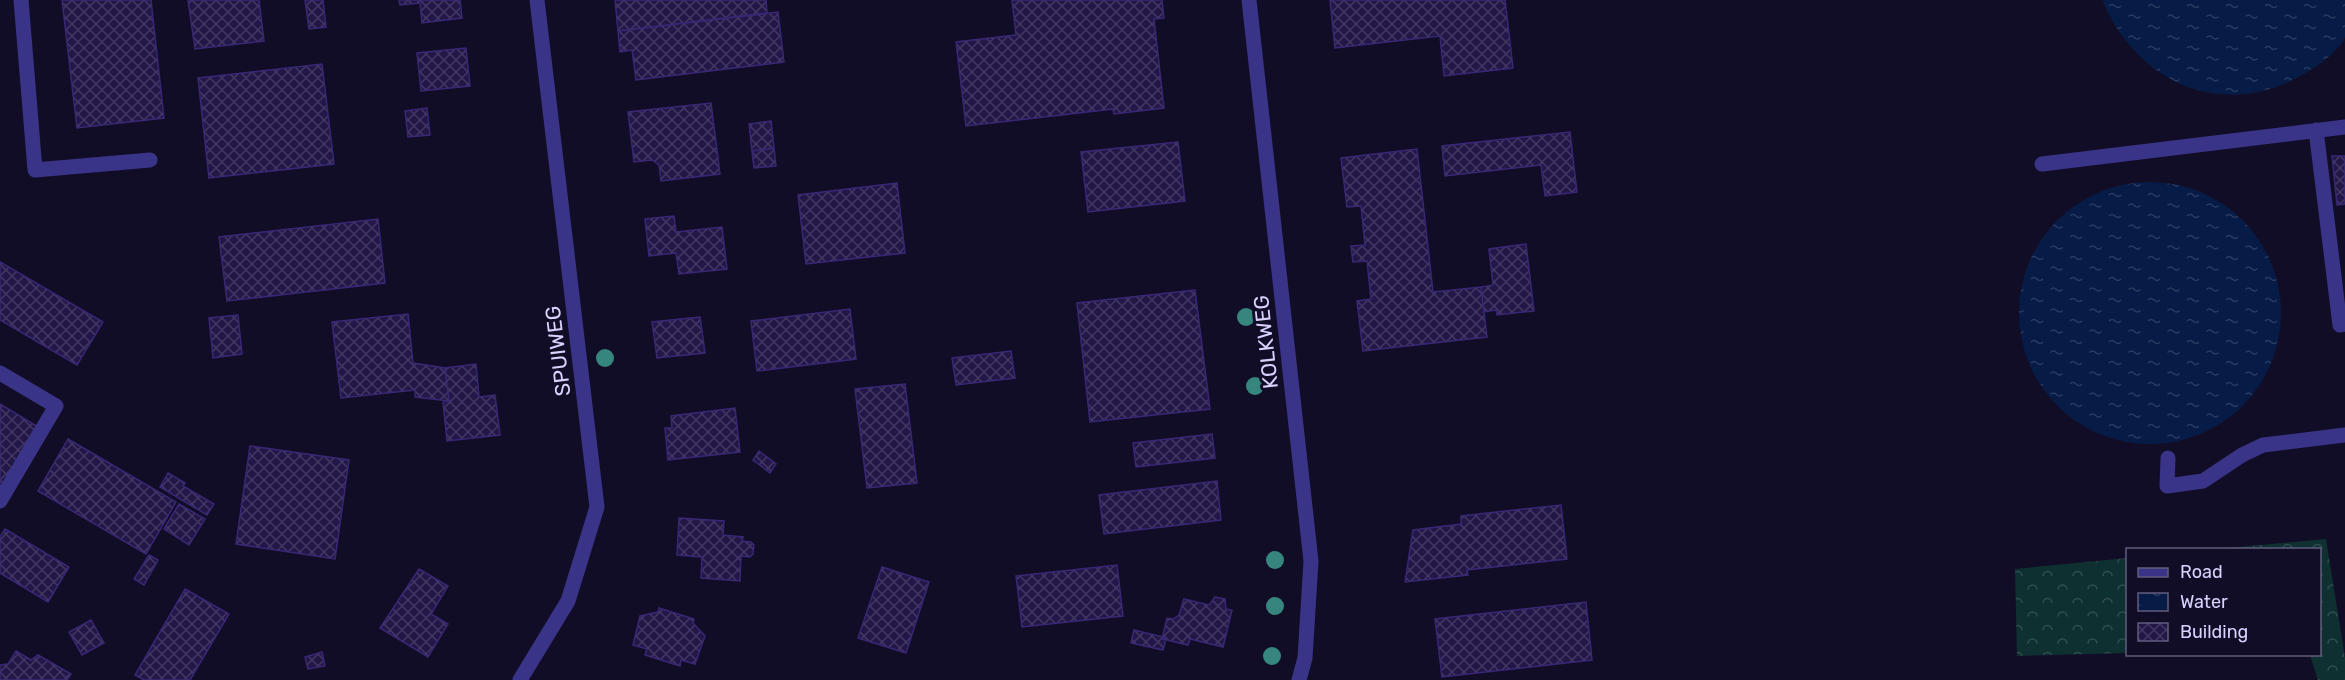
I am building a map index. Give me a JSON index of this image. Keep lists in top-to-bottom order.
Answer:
{
  "streets": {
    "street": ["KOLKWEG", "SPUIWEG"]
  },
  "legend": ["Road", "Water", "Building"]
}
